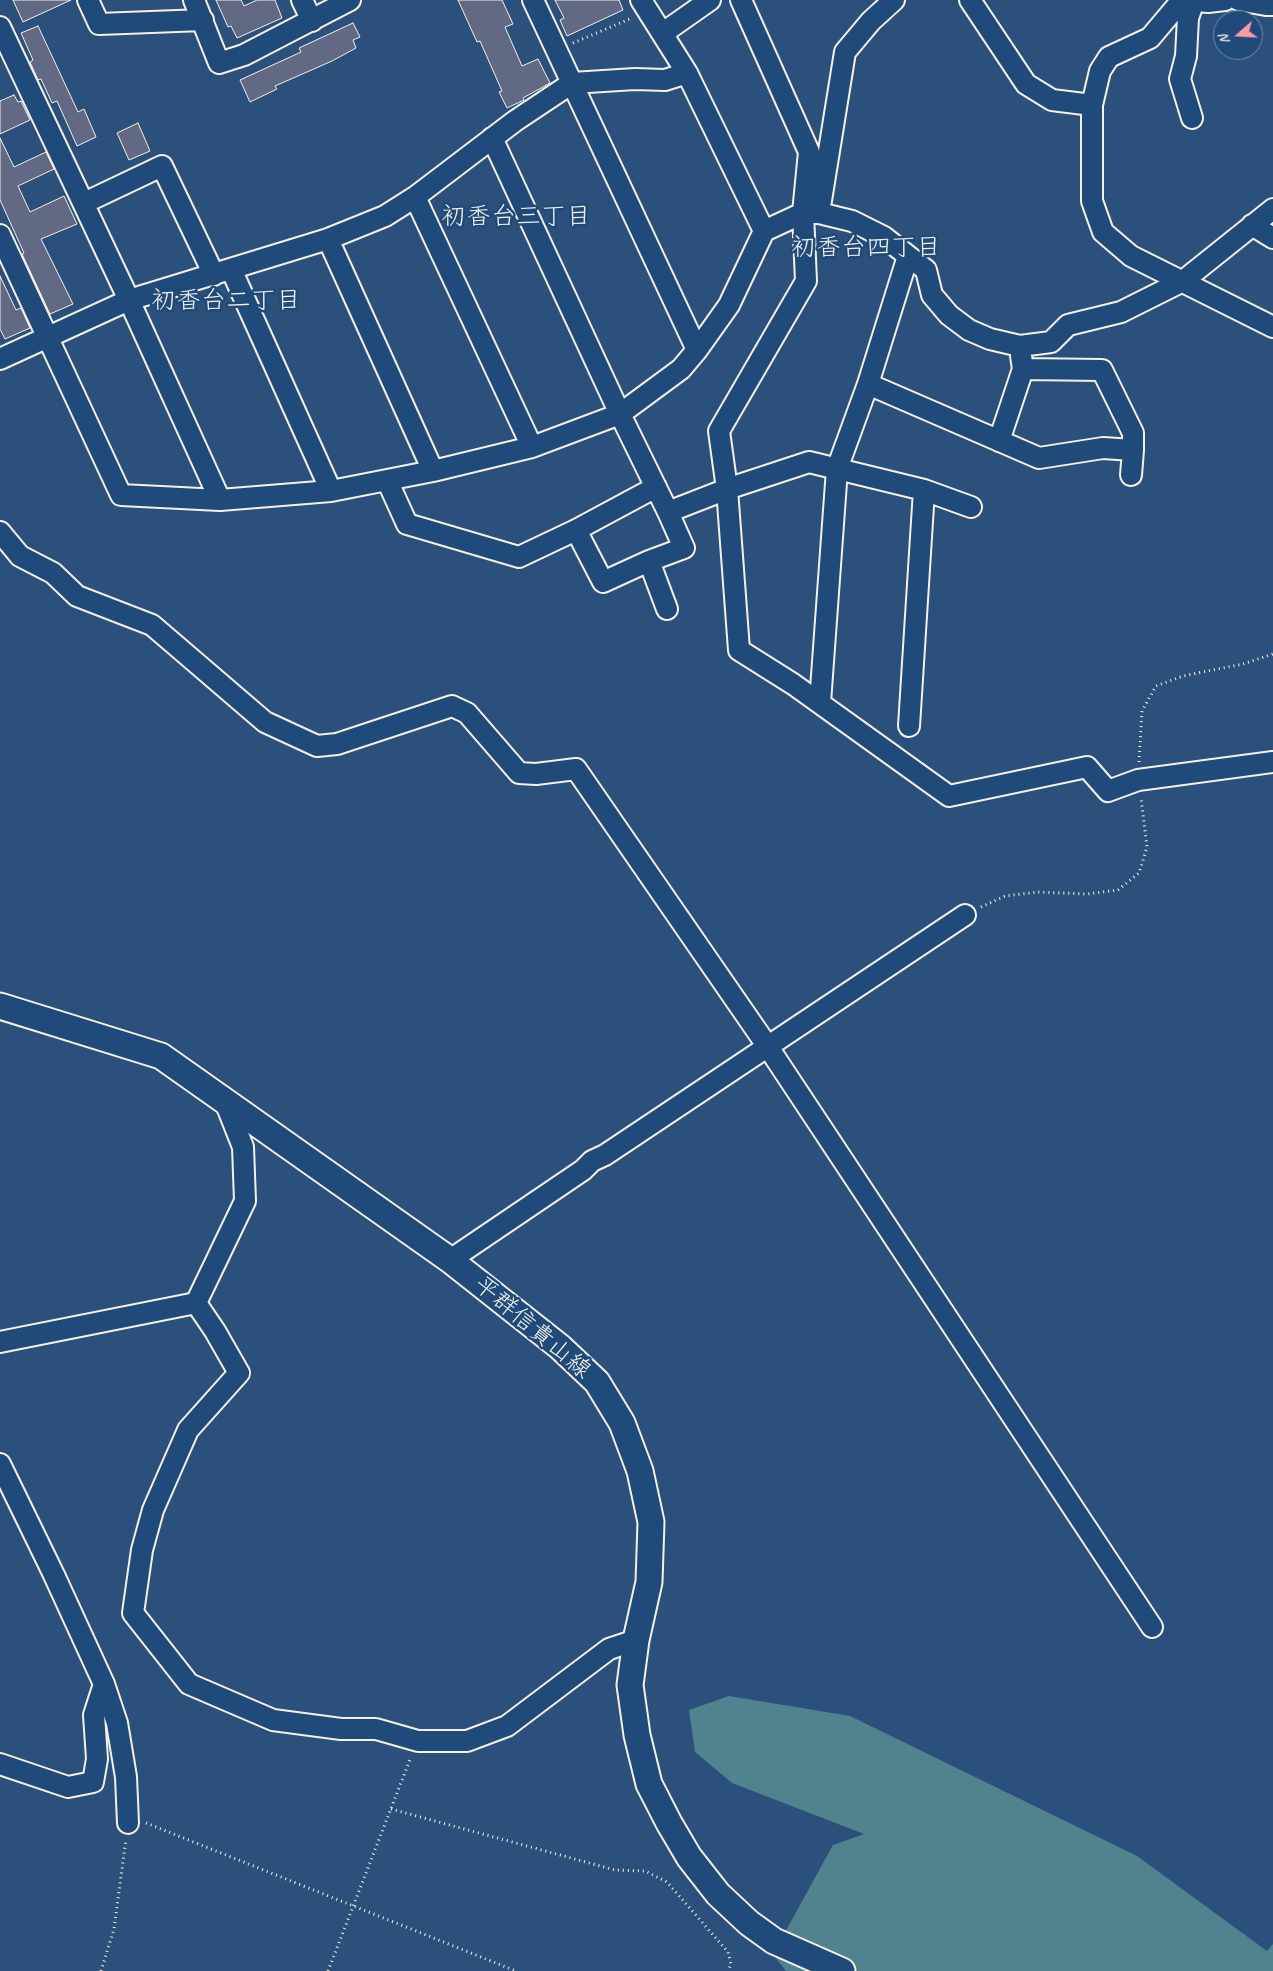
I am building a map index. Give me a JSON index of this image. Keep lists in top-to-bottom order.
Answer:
{
  "streets": {
    "main road": ["平群信貴山線"]
  },
  "districts": ["初香台三丁目", "初香台四丁目", "初香台二丁目"],
  "north": "left"
}
